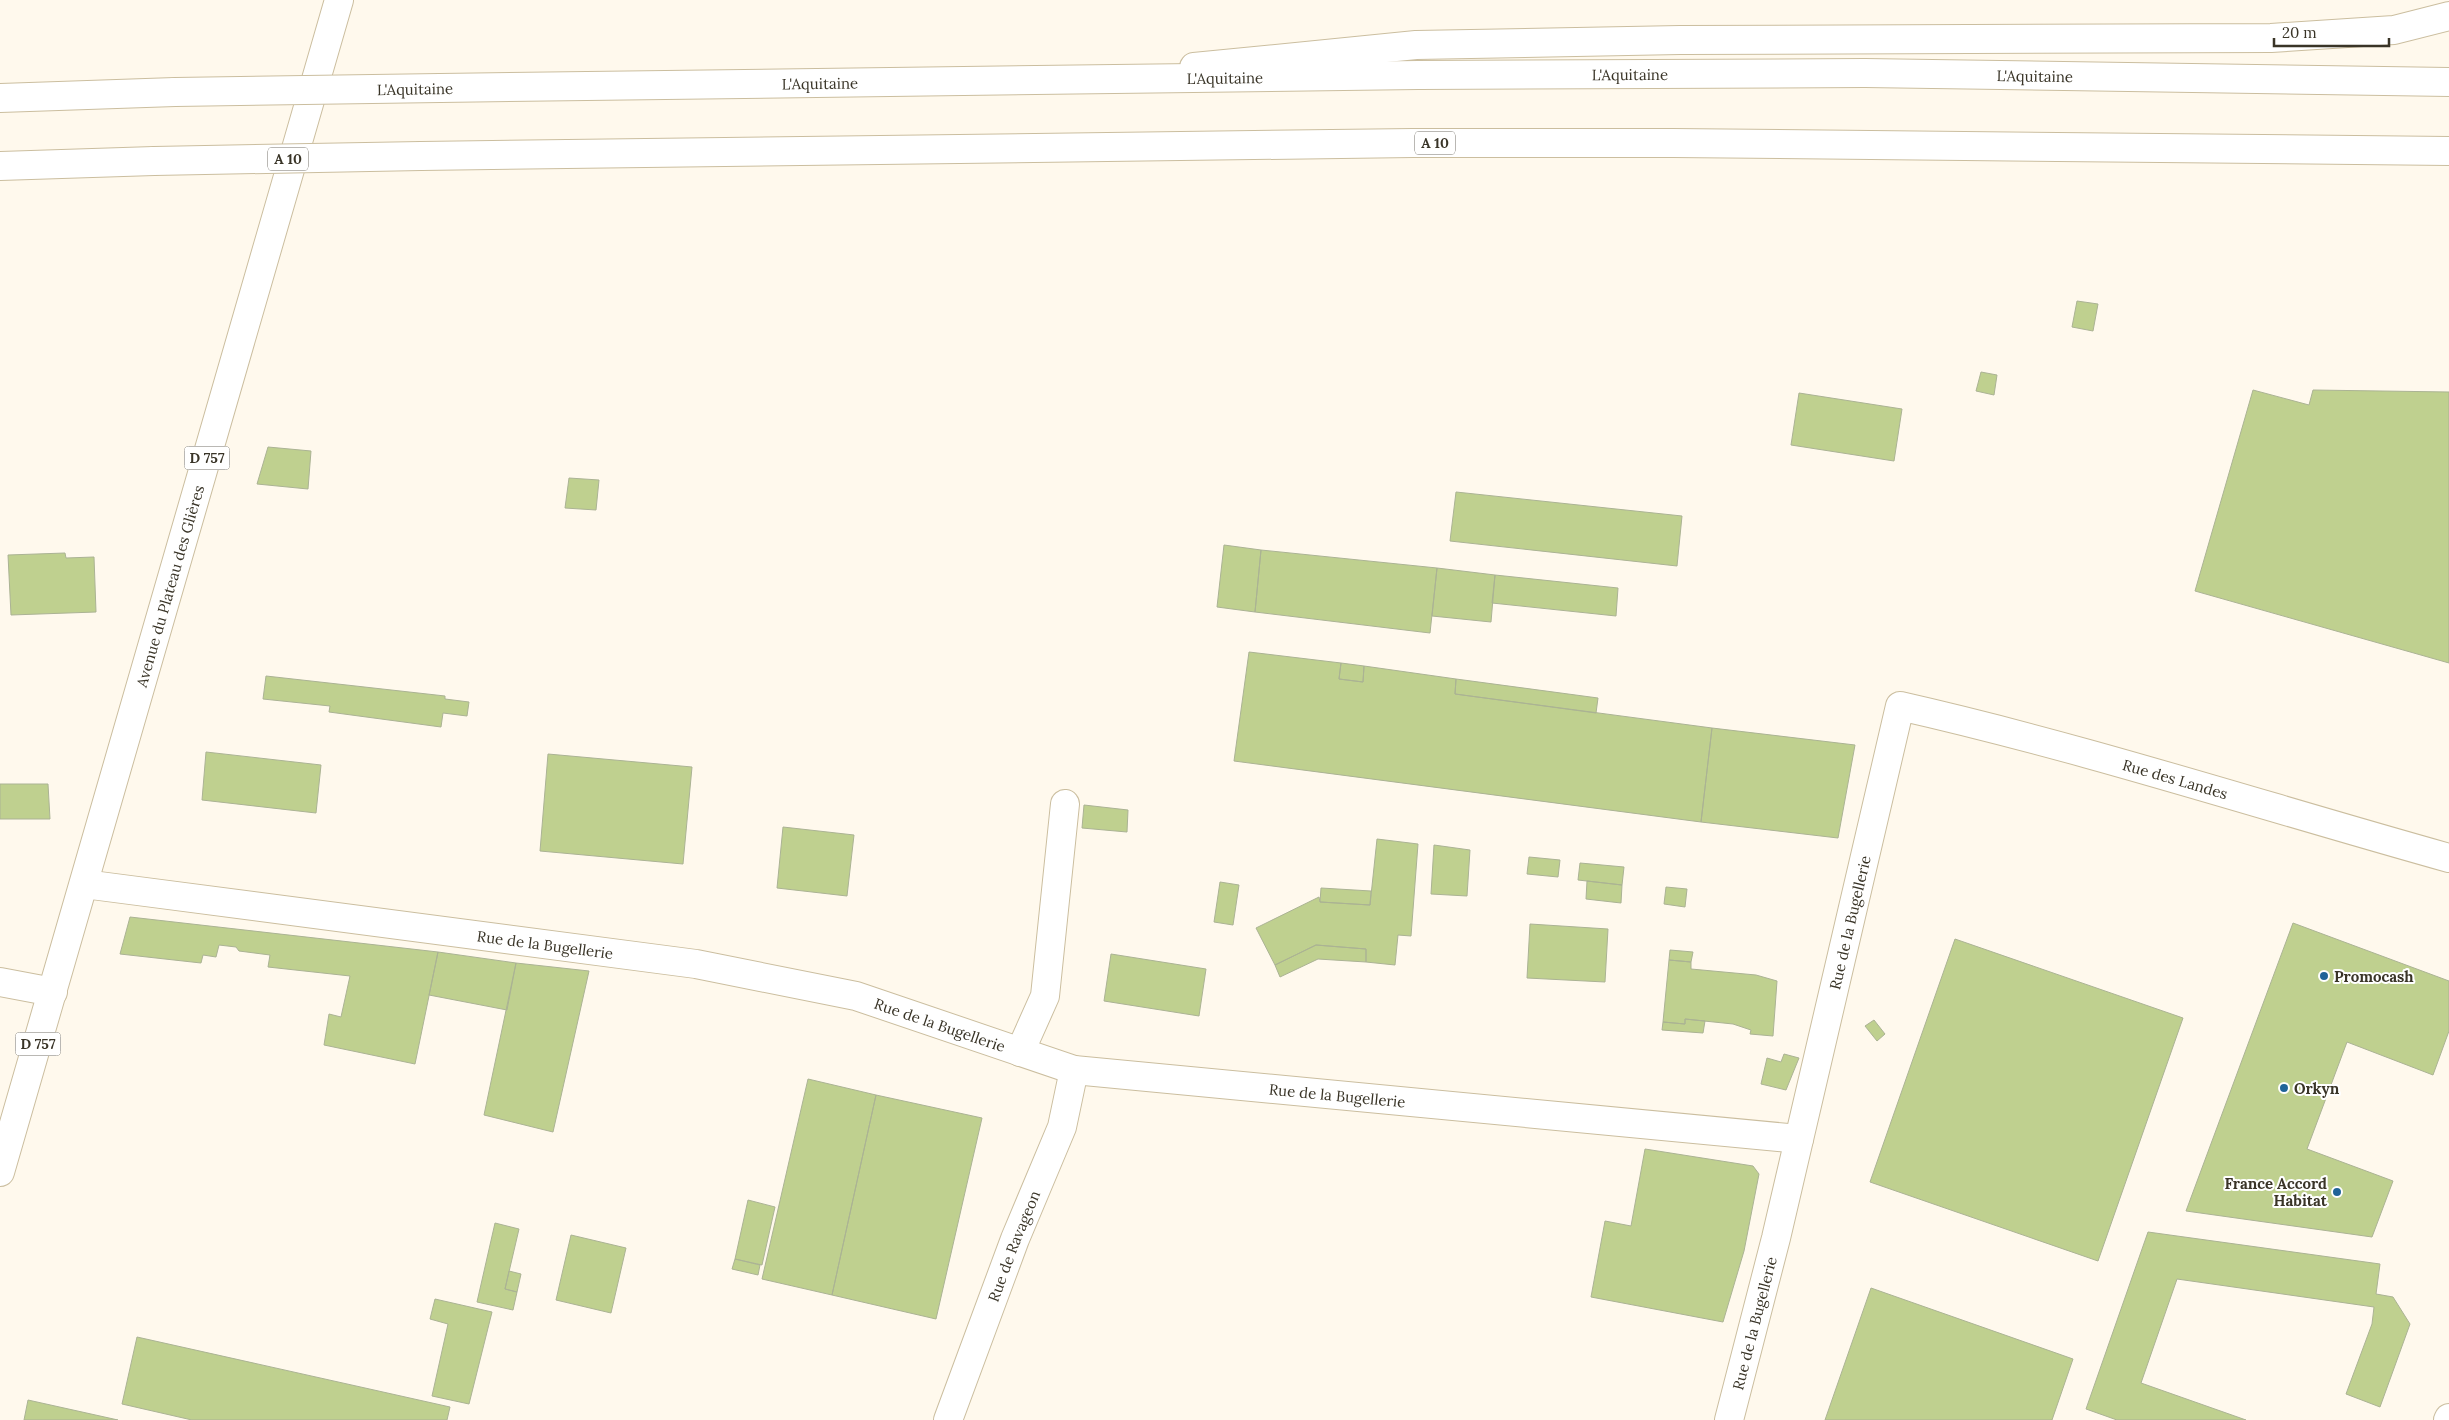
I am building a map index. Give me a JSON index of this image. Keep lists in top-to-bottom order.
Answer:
{
  "streets": {
    "main road": [
      "L'Aquitaine",
      "A 10",
      "D 757",
      "Avenue du Plateau des Glières",
      "Rue des Landes",
      "Rue de la Bugellerie",
      "Rue de Ravageon"
    ]
  },
  "crossings": [
    ["Avenue du Plateau des Glières", "Rue de la Bugellerie"],
    ["Rue des Landes", "Rue de la Bugellerie"],
    ["Rue de la Bugellerie", "Rue de Ravageon"]
  ],
  "places": ["Promocash", "Orkyn", "France Accord Habitat"],
  "scale_bar": "20 m"
}
